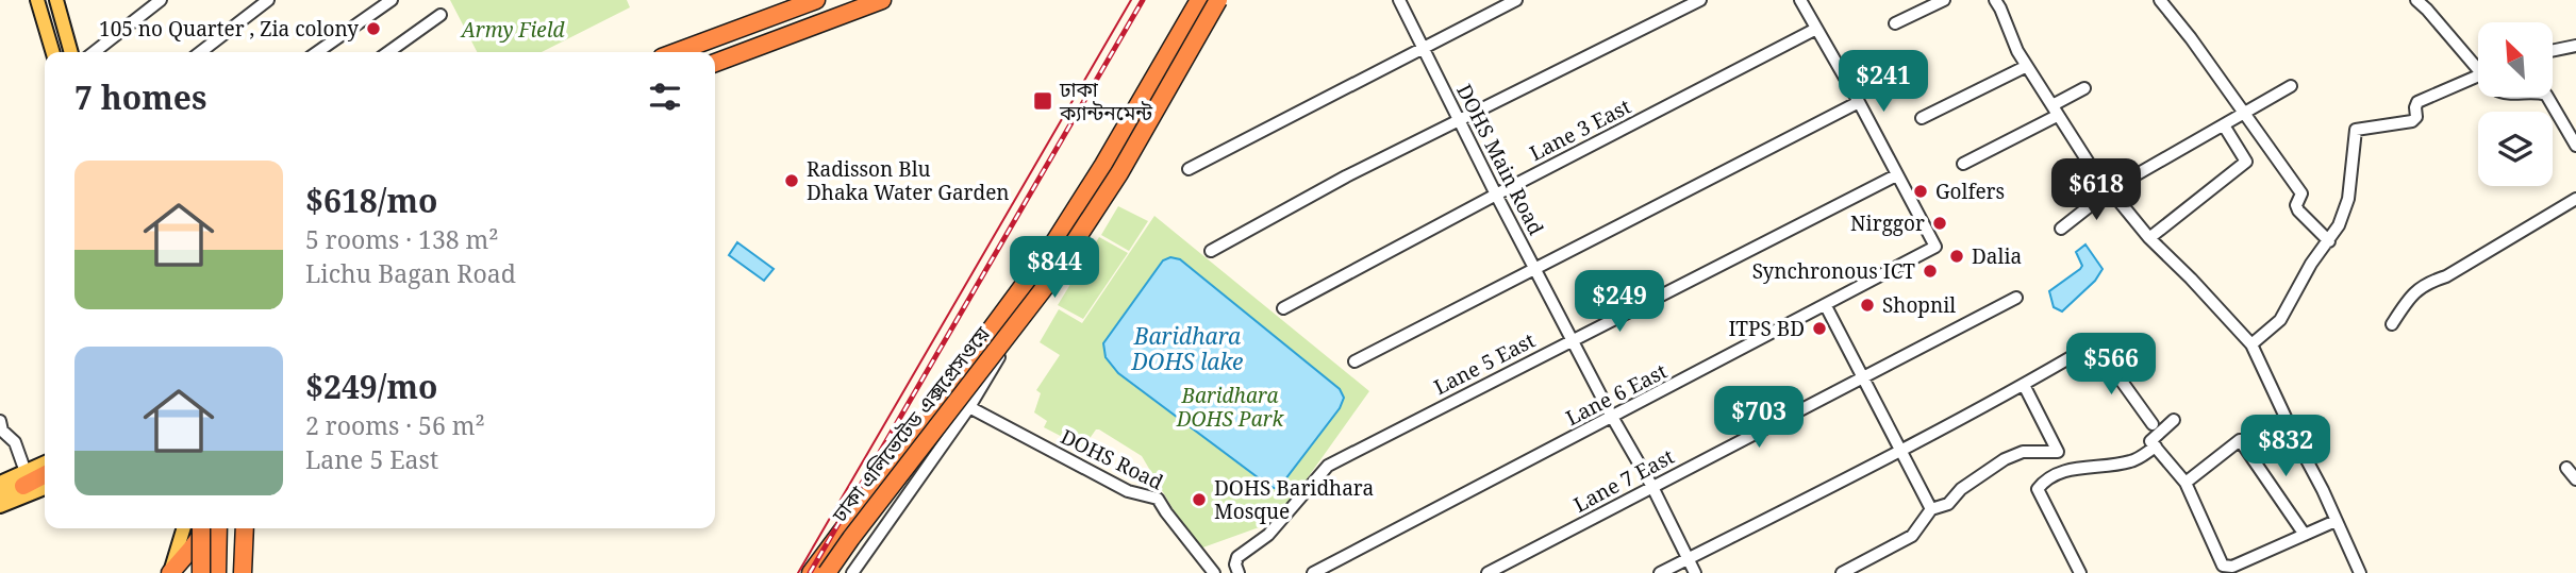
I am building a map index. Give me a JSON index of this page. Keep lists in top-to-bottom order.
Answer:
{
  "streets": {
    "highway": ["ঢাকা এলিভেটেড এক্সপ্রেসওয়ে"],
    "street": [
      "Lane 3 East",
      "DOHS Main Road",
      "Lane 5 East",
      "Lane 6 East",
      "DOHS Road",
      "Lane 7 East"
    ]
  },
  "crossings": [
    ["Lane 3 East", "DOHS Main Road"],
    ["DOHS Main Road", "Lane 5 East"],
    ["DOHS Main Road", "Lane 6 East"],
    ["DOHS Main Road", "Lane 7 East"],
    ["Lane 5 East", "Lane 6 East"]
  ],
  "water": ["Baridhara DOHS lake"],
  "parks": ["Army Field", "Baridhara DOHS Park"],
  "places": {
    "other": [
      "105 no Quarter , Zia colony",
      "Radisson Blu Dhaka Water Garden",
      "Golfers",
      "Nirggor",
      "Dalia",
      "Synchronous ICT",
      "Shopnil",
      "ITPS BD",
      "DOHS Baridhara Mosque"
    ],
    "transit": ["ঢাকা ক্যান্টনমেন্ট"]
  },
  "north": "top left",
  "page": {
    "price": [
      "$241",
      "$618",
      "$844",
      "$249",
      "$566",
      "$703",
      "$832"
    ],
    "heading": "7 homes",
    "list": [
      {
        "name": "$618/mo",
        "note": "5 rooms · 138 m² · Lichu Bagan Road"
      },
      {
        "name": "$249/mo",
        "note": "2 rooms · 56 m² · Lane 5 East"
      }
    ]
  }
}
